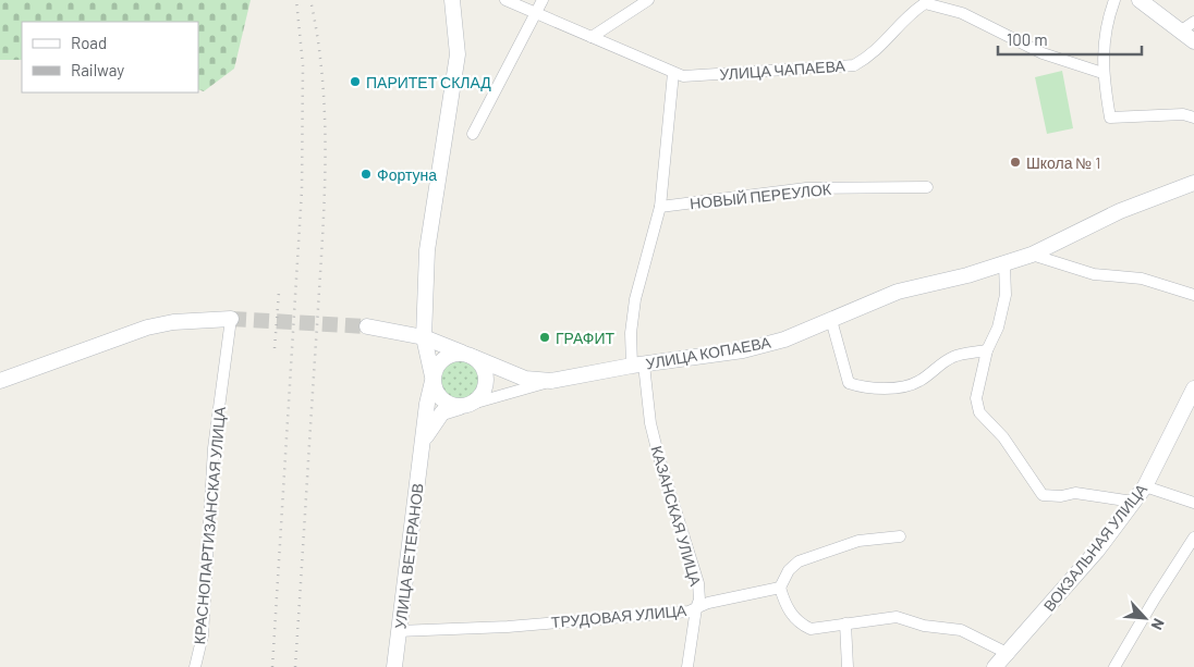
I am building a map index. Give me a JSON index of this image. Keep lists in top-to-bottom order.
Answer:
{
  "streets": {
    "main road": ["УЛИЦА КОПАЕВА", "ВОКЗАЛЬНАЯ УЛИЦА", "УЛИЦА ВЕТЕРАНОВ"],
    "street": [
      "УЛИЦА ЧАПАЕВА",
      "НОВЫЙ ПЕРЕУЛОК",
      "КАЗАНСКАЯ УЛИЦА",
      "КРАСНОПАРТИЗАНСКАЯ УЛИЦА",
      "ТРУДОВАЯ УЛИЦА"
    ]
  },
  "crossings": [
    ["УЛИЦА ЧАПАЕВА", "КАЗАНСКАЯ УЛИЦА"],
    ["НОВЫЙ ПЕРЕУЛОК", "КАЗАНСКАЯ УЛИЦА"],
    ["УЛИЦА КОПАЕВА", "КАЗАНСКАЯ УЛИЦА"],
    ["УЛИЦА КОПАЕВА", "УЛИЦА ВЕТЕРАНОВ"],
    ["КАЗАНСКАЯ УЛИЦА", "ТРУДОВАЯ УЛИЦА"],
    ["УЛИЦА ВЕТЕРАНОВ", "ТРУДОВАЯ УЛИЦА"]
  ],
  "places": [
    "ПАРИТЕТ СКЛАД",
    "Школа № 1",
    "Фортуна",
    "ГРАФИТ"
  ],
  "legend": ["Road", "Railway"],
  "scale_bar": "100 m",
  "north": "bottom right"
}
